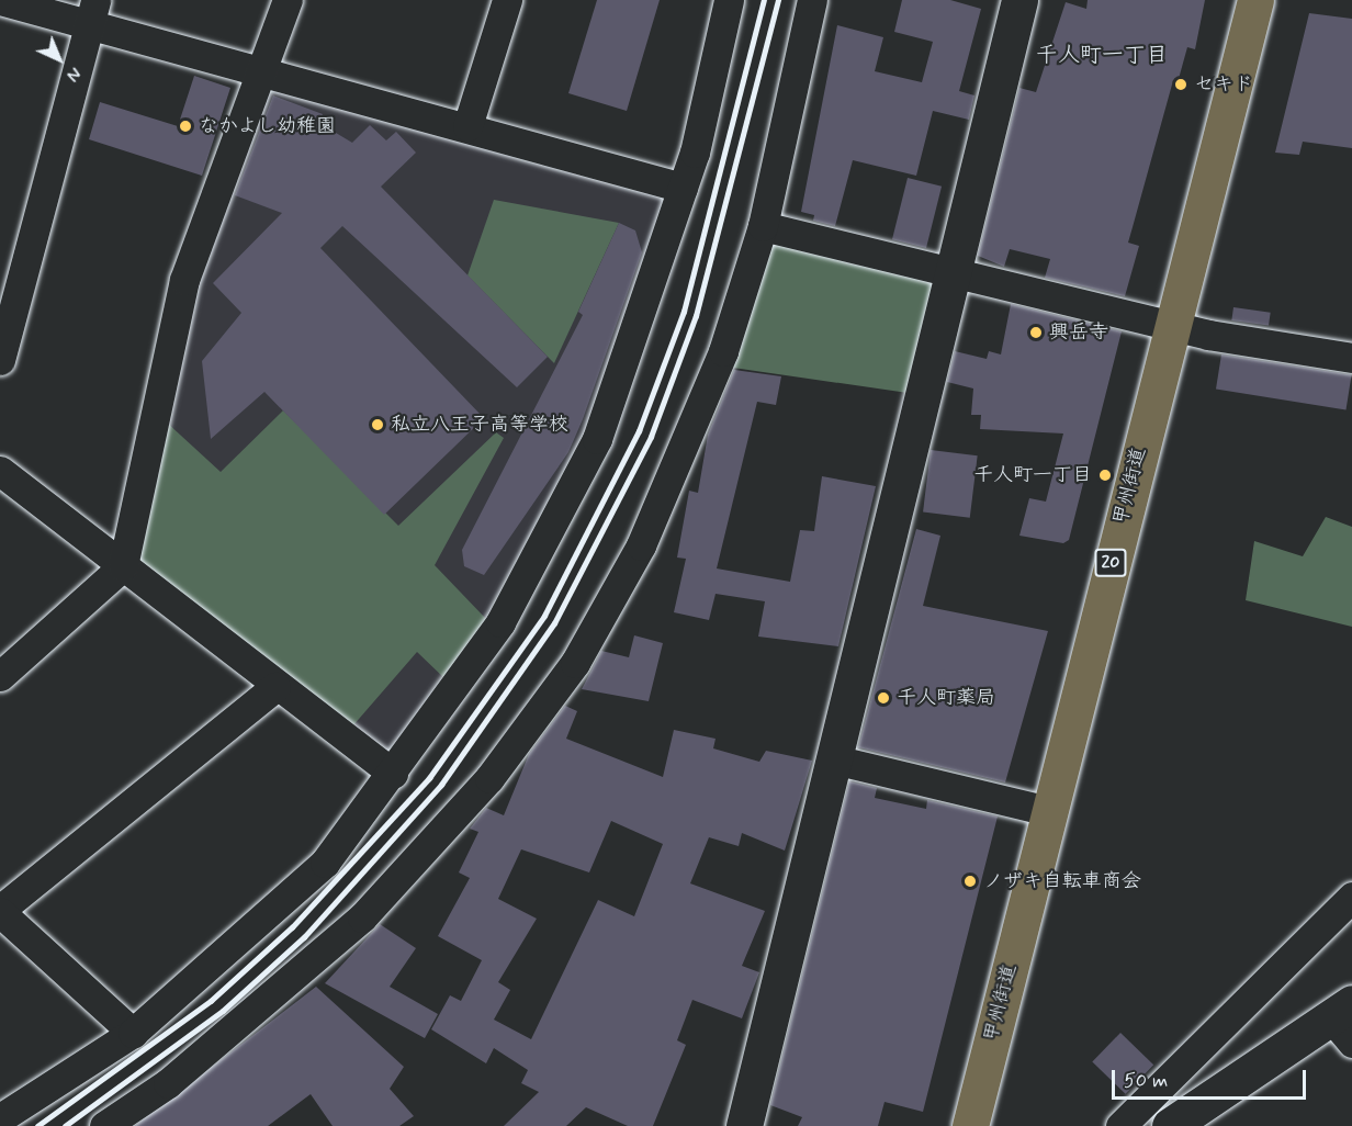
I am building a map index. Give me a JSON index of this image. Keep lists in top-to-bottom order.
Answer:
{
  "streets": {
    "highway": ["甲州街道", "20"]
  },
  "districts": ["千人町一丁目"],
  "places": [
    "セキド",
    "なかよし幼稚園",
    "興岳寺",
    "私立八王子高等学校",
    "千人町一丁目",
    "千人町薬局",
    "ノザキ自転車商会"
  ],
  "scale_bar": "50 m",
  "north": "bottom right"
}
